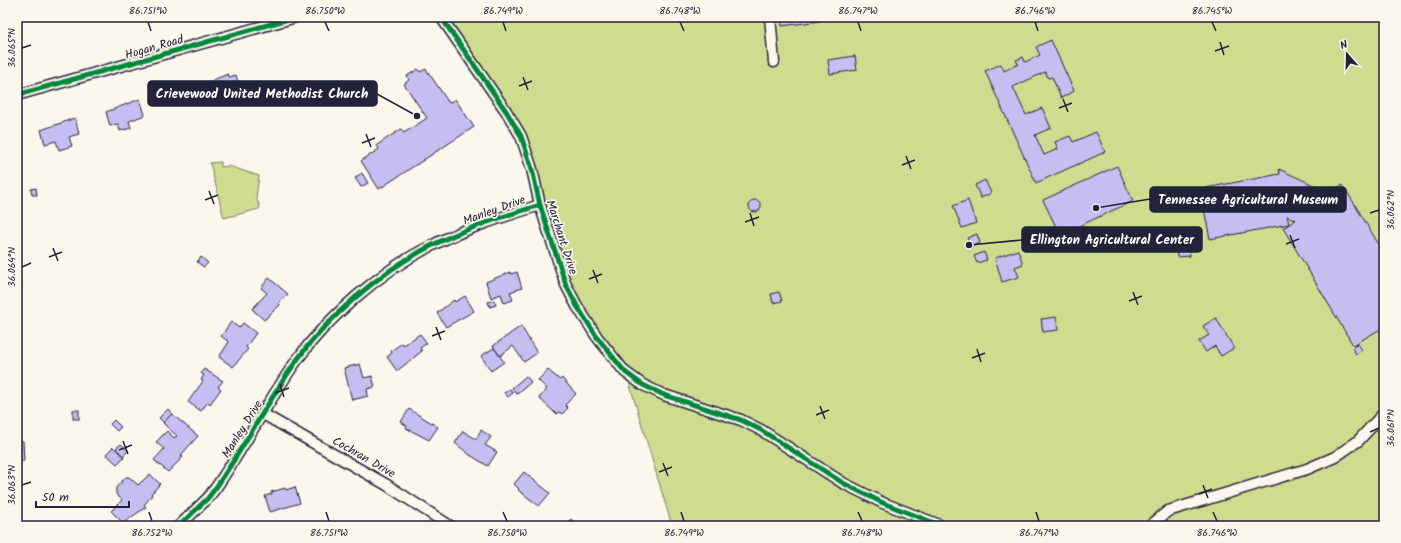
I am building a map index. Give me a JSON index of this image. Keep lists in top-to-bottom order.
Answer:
{
  "streets": {
    "street": [
      "Hogan Road",
      "Manley Drive",
      "Marchant Drive",
      "Cochran Drive"
    ]
  },
  "crossings": [
    ["Manley Drive", "Marchant Drive"],
    ["Manley Drive", "Cochran Drive"]
  ],
  "places": ["Crievewood United Methodist Church", "Tennessee Agricultural Museum", "Ellington Agricultural Center"],
  "scale_bar": "50 m",
  "north": "top",
  "coordinates": [
    "86.751°W",
    "86.750°W",
    "86.749°W",
    "86.748°W",
    "86.747°W",
    "86.746°W",
    "86.745°W",
    "36.065°N",
    "36.062°N",
    "36.064°N",
    "36.061°N",
    "36.063°N",
    "86.752°W"
  ]
}
